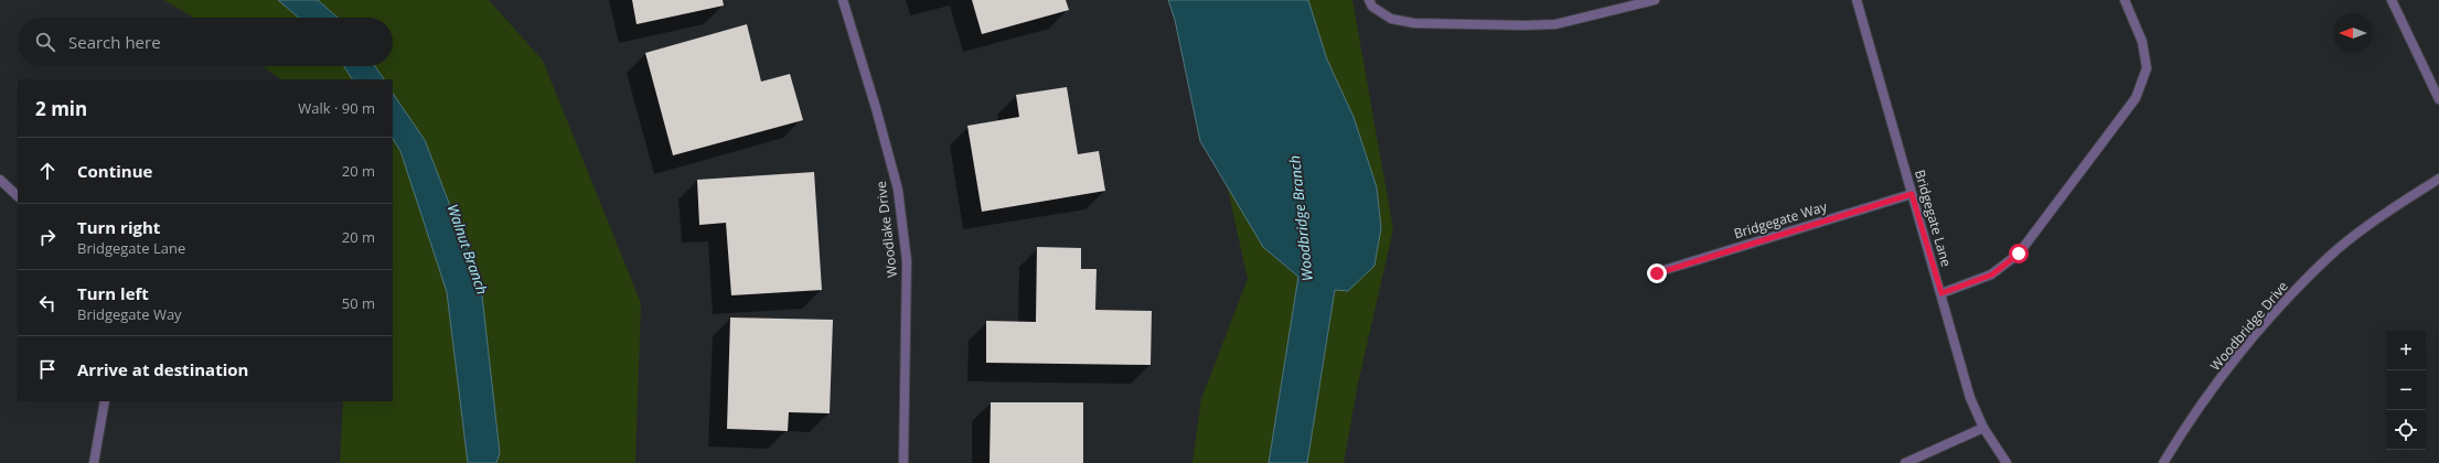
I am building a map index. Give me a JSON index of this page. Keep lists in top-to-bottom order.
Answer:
{
  "streets": {
    "street": [
      "Bridgegate Lane",
      "Bridgegate Way",
      "Woodlake Drive",
      "Woodbridge Drive"
    ]
  },
  "crossings": [
    ["Bridgegate Lane", "Bridgegate Way"]
  ],
  "water": ["Woodbridge Branch", "Walnut Branch"],
  "north": "left",
  "page": {
    "search": "Search here",
    "heading": ["2 min", "Walk · 90 m"],
    "list": [
      ["Continue", "20 m"],
      ["Turn right", "Bridgegate Lane", "20 m"],
      ["Turn left", "Bridgegate Way", "50 m"],
      "Arrive at destination"
    ],
    "map_buttons": ["+", "−"]
  }
}
